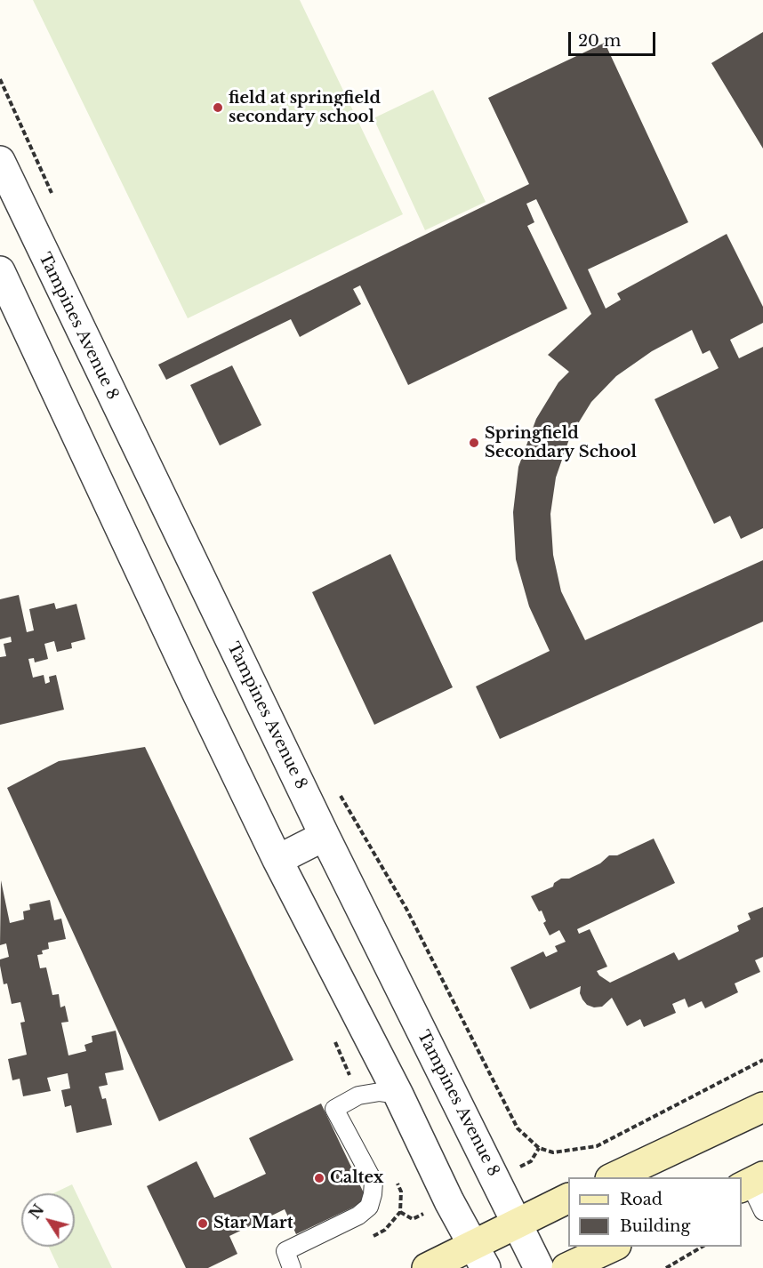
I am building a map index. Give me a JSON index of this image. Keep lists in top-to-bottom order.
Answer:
{
  "streets": {
    "street": ["Tampines Avenue 8"]
  },
  "places": [
    "field at springfield secondary school",
    "Springfield Secondary School",
    "Caltex",
    "Star Mart"
  ],
  "legend": ["Road", "Building"],
  "scale_bar": "20 m",
  "north": "top left"
}
